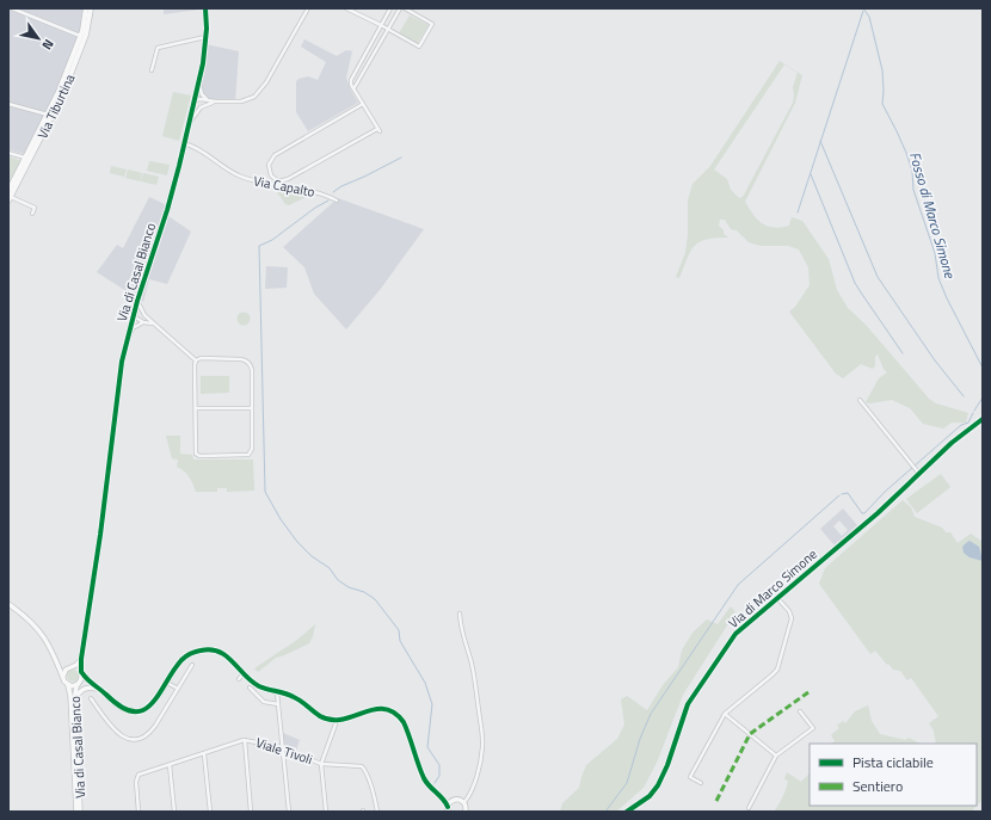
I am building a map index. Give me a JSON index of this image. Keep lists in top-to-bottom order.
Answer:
{
  "streets": {
    "main road": ["Via Tiburtina"],
    "street": [
      "Via Capalto",
      "Via di Casal Bianco",
      "Via di Marco Simone",
      "Viale Tivoli"
    ]
  },
  "crossings": [
    ["Via Capalto", "Via di Casal Bianco"]
  ],
  "water": ["Fosso di Marco Simone"],
  "legend": ["Pista ciclabile", "Sentiero"],
  "north": "bottom right"
}
